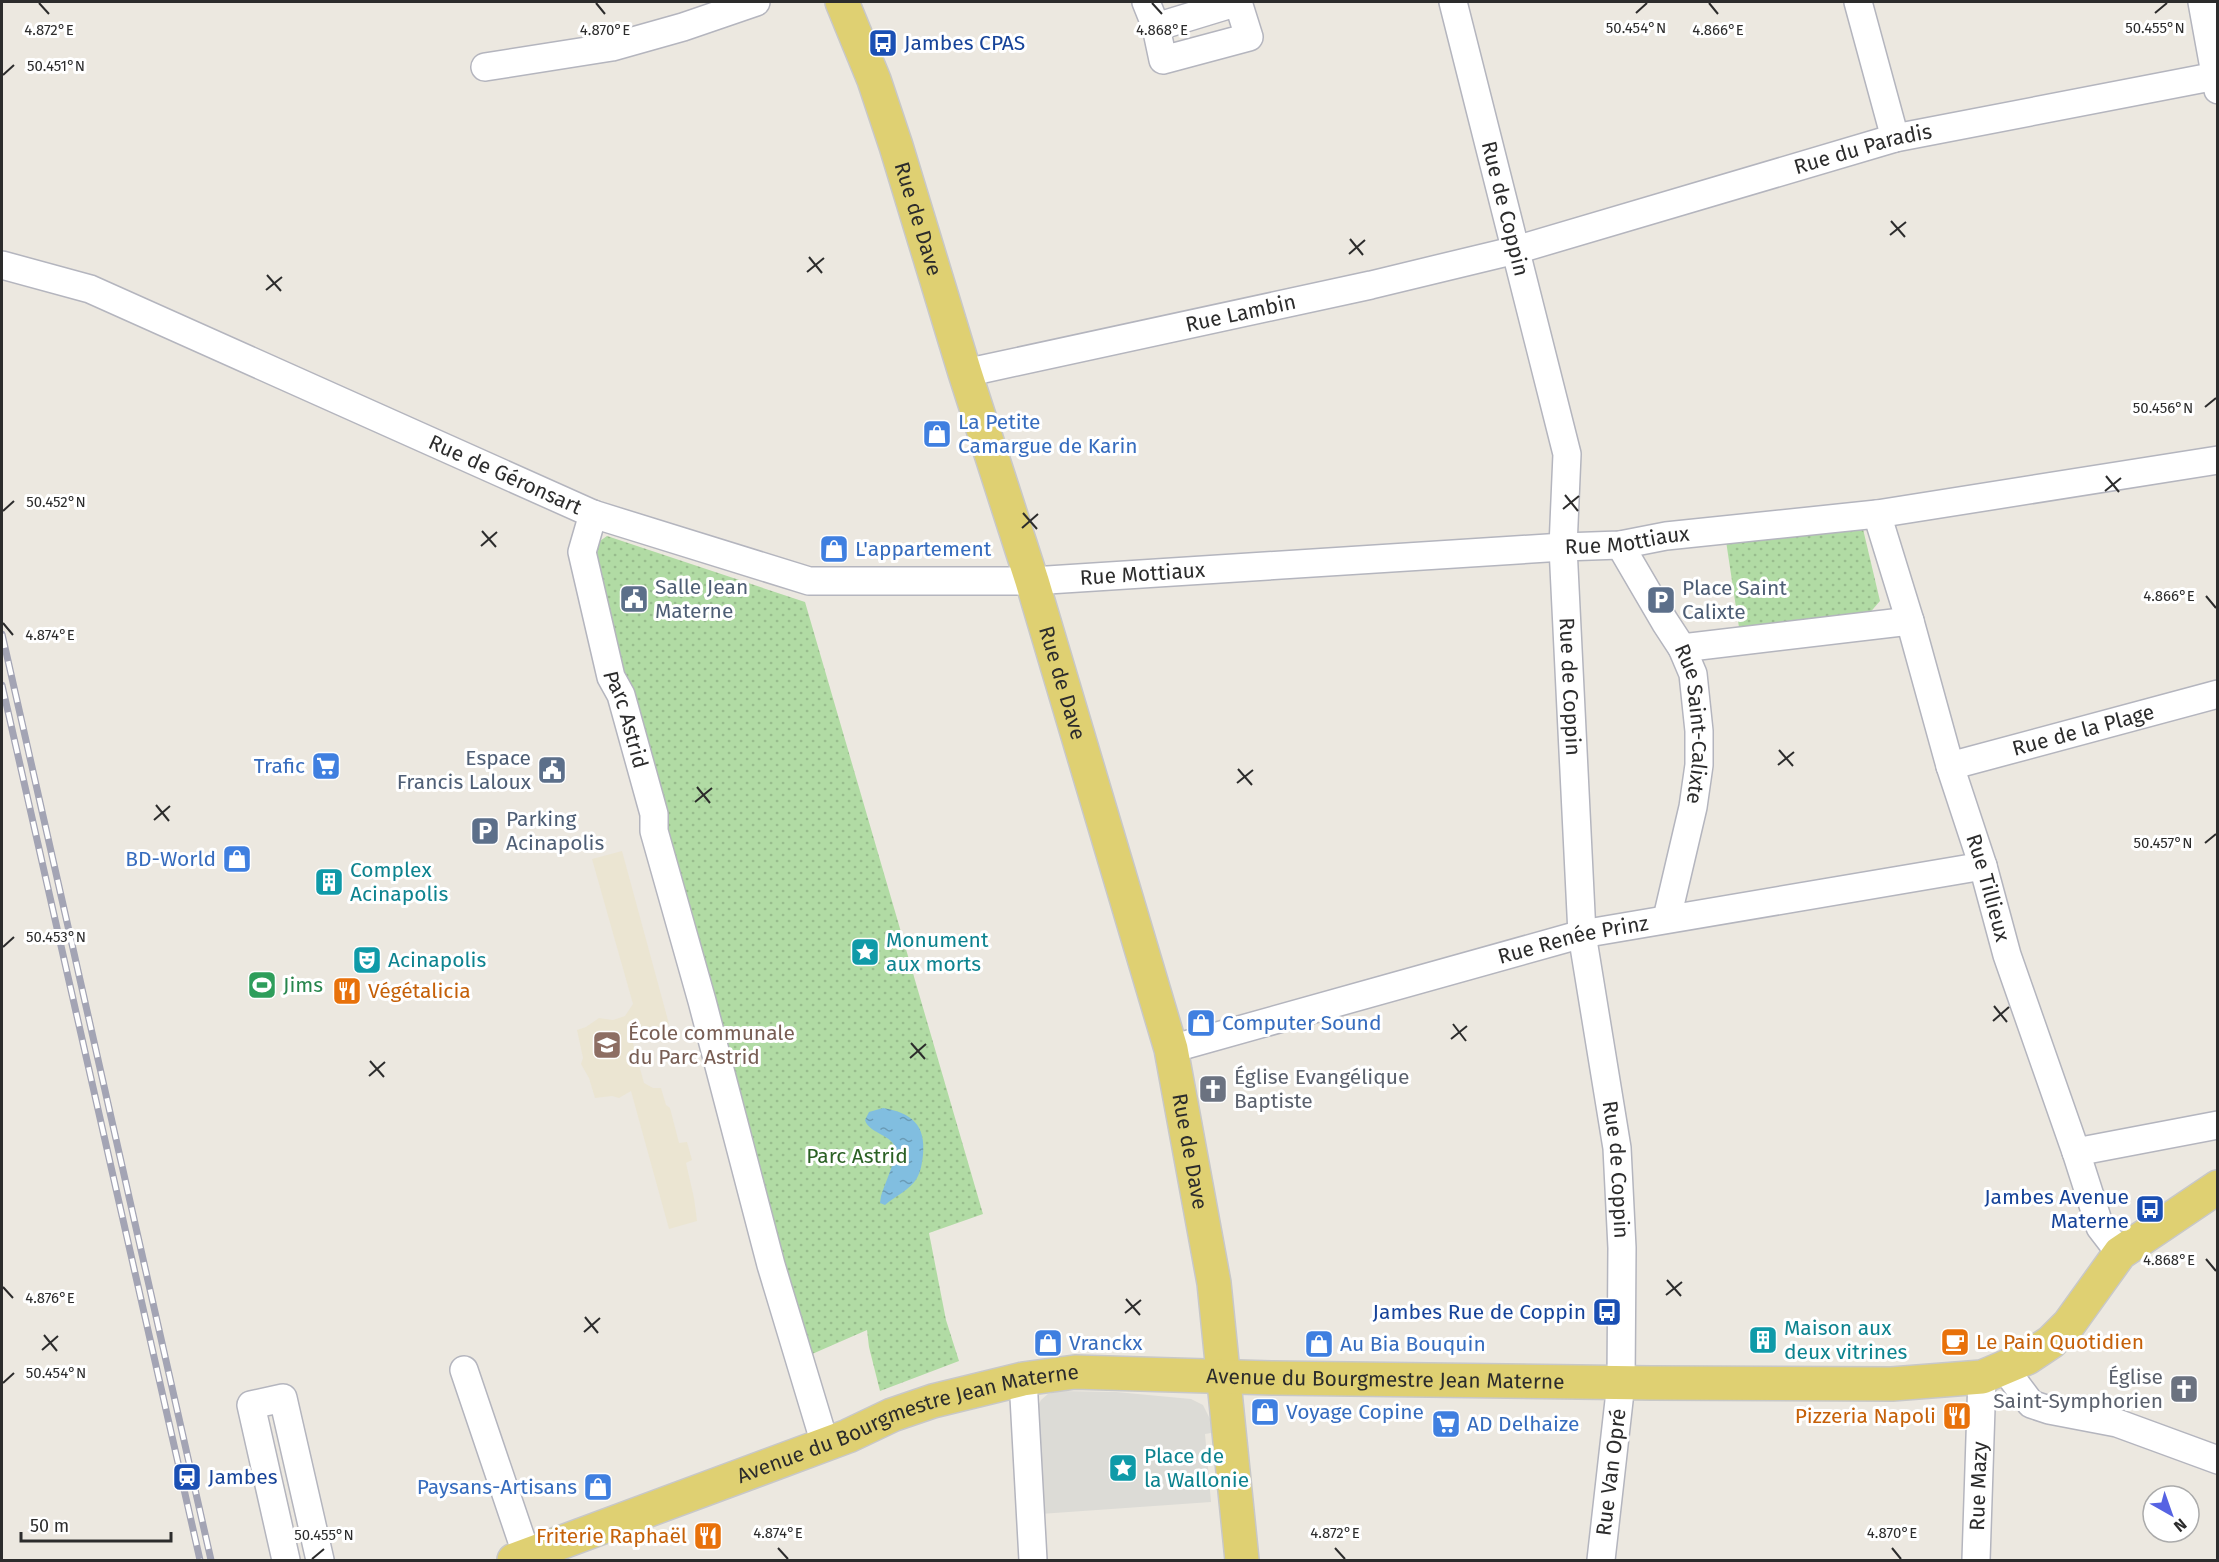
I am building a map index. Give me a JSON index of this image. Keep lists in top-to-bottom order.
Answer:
{
  "streets": {
    "main road": ["Rue de Dave", "Avenue du Bourgmestre Jean Materne"],
    "street": [
      "Rue du Paradis",
      "Rue de Coppin",
      "Rue Lambin",
      "Rue de Géronsart",
      "Rue Mottiaux",
      "Parc Astrid",
      "Rue Saint-Calixte",
      "Rue de la Plage",
      "Rue Tillieux",
      "Rue Renée Prinz",
      "Rue Van Opré",
      "Rue Mazy"
    ]
  },
  "crossings": [
    ["Rue du Paradis", "Rue de Coppin"],
    ["Rue du Paradis", "Rue Lambin"],
    ["Rue de Coppin", "Rue Lambin"],
    ["Rue de Coppin", "Rue Mottiaux"],
    ["Rue de Coppin", "Rue Renée Prinz"],
    ["Rue de Coppin", "Avenue du Bourgmestre Jean Materne"],
    ["Rue de Coppin", "Rue Van Opré"],
    ["Rue de Dave", "Rue Lambin"],
    ["Rue de Dave", "Rue de Géronsart"],
    ["Rue de Dave", "Rue Mottiaux"],
    ["Rue de Dave", "Rue Renée Prinz"],
    ["Rue de Dave", "Avenue du Bourgmestre Jean Materne"],
    ["Rue de Géronsart", "Rue Mottiaux"],
    ["Rue de Géronsart", "Parc Astrid"],
    ["Rue Mottiaux", "Rue Saint-Calixte"],
    ["Rue Mottiaux", "Rue Tillieux"],
    ["Parc Astrid", "Avenue du Bourgmestre Jean Materne"],
    ["Rue Saint-Calixte", "Rue Renée Prinz"],
    ["Rue de la Plage", "Rue Tillieux"],
    ["Rue Tillieux", "Rue Renée Prinz"],
    ["Rue Tillieux", "Avenue du Bourgmestre Jean Materne"],
    ["Avenue du Bourgmestre Jean Materne", "Rue Van Opré"],
    ["Avenue du Bourgmestre Jean Materne", "Rue Mazy"]
  ],
  "parks": ["Parc Astrid"],
  "places": {
    "bus stop": ["Jambes CPAS", "Jambes Avenue Materne", "Jambes Rue de Coppin"],
    "shop": [
      "La Petite Camargue de Karin",
      "L'appartement",
      "BD-World",
      "Computer Sound",
      "Vranckx",
      "Au Bia Bouquin",
      "Voyage Copine",
      "Paysans-Artisans"
    ],
    "public building": ["Salle Jean Materne", "Espace Francis Laloux"],
    "parking": ["Place Saint Calixte", "Parking Acinapolis"],
    "supermarket": ["Trafic", "AD Delhaize"],
    "building": ["Complex Acinapolis", "Maison aux deux vitrines"],
    "place": ["Monument aux morts", "Place de la Wallonie"],
    "theatre": ["Acinapolis"],
    "sports": ["Jims"],
    "restaurant": ["Végétalicia", "Pizzeria Napoli", "Friterie Raphaël"],
    "school or university": ["École communale du Parc Astrid"],
    "church": ["Église Evangélique Baptiste", "Église Saint-Symphorien"],
    "cafe": ["Le Pain Quotidien"],
    "station": ["Jambes"]
  },
  "scale_bar": "50 m",
  "north": "bottom right",
  "coordinates": [
    "50.454°N",
    "50.455°N",
    "4.872°E",
    "4.870°E",
    "4.868°E",
    "4.866°E",
    "50.451°N",
    "50.456°N",
    "50.452°N",
    "4.874°E",
    "50.457°N",
    "50.453°N",
    "4.876°E"
  ]
}
